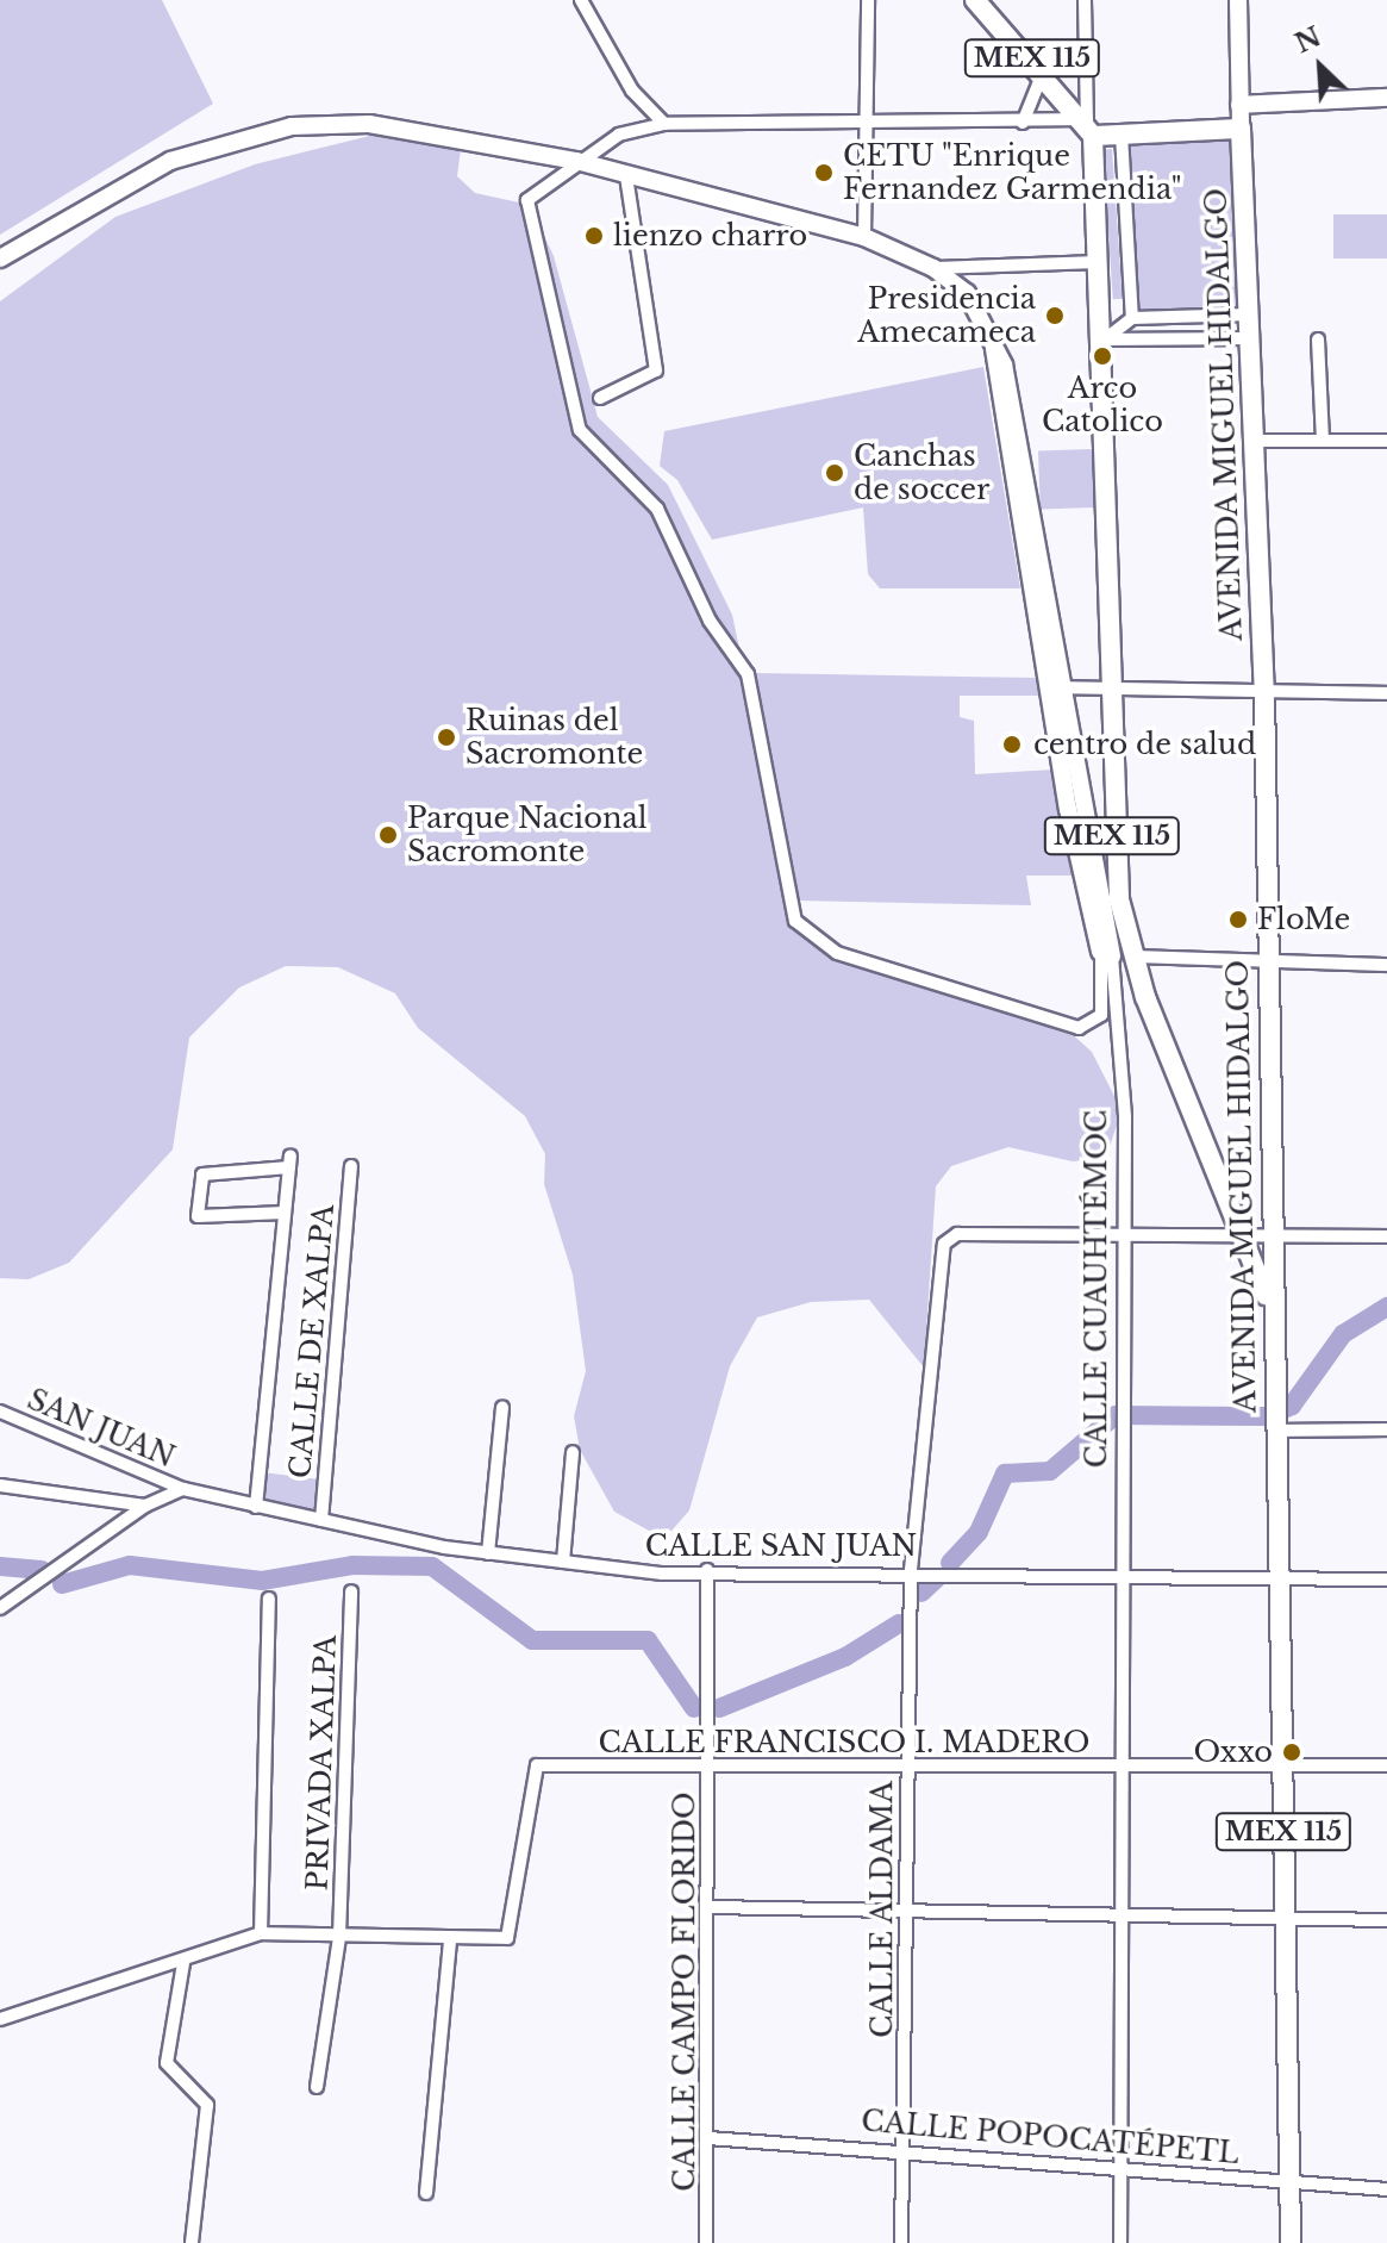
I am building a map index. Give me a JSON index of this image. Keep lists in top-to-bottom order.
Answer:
{
  "streets": {
    "main road": ["MEX 115", "AVENIDA MIGUEL HIDALGO", "CALLE CUAUHTÉMOC"],
    "street": [
      "CALLE DE XALPA",
      "SAN JUAN",
      "CALLE SAN JUAN",
      "CALLE FRANCISCO I. MADERO",
      "PRIVADA XALPA",
      "CALLE ALDAMA",
      "CALLE CAMPO FLORIDO",
      "CALLE POPOCATÉPETL"
    ]
  },
  "crossings": [
    ["MEX 115", "AVENIDA MIGUEL HIDALGO"],
    ["MEX 115", "CALLE CUAUHTÉMOC"],
    ["AVENIDA MIGUEL HIDALGO", "CALLE SAN JUAN"],
    ["AVENIDA MIGUEL HIDALGO", "CALLE FRANCISCO I. MADERO"],
    ["AVENIDA MIGUEL HIDALGO", "CALLE POPOCATÉPETL"],
    ["CALLE CUAUHTÉMOC", "CALLE SAN JUAN"],
    ["CALLE CUAUHTÉMOC", "CALLE FRANCISCO I. MADERO"],
    ["CALLE CUAUHTÉMOC", "CALLE ALDAMA"],
    ["CALLE CUAUHTÉMOC", "CALLE POPOCATÉPETL"],
    ["CALLE DE XALPA", "CALLE SAN JUAN"],
    ["SAN JUAN", "CALLE SAN JUAN"],
    ["CALLE SAN JUAN", "CALLE ALDAMA"],
    ["CALLE SAN JUAN", "CALLE CAMPO FLORIDO"],
    ["CALLE FRANCISCO I. MADERO", "CALLE ALDAMA"],
    ["CALLE FRANCISCO I. MADERO", "CALLE CAMPO FLORIDO"],
    ["CALLE ALDAMA", "CALLE POPOCATÉPETL"],
    ["CALLE CAMPO FLORIDO", "CALLE POPOCATÉPETL"]
  ],
  "places": [
    "CETU \"Enrique Fernandez Garmendia\"",
    "lienzo charro",
    "Presidencia Amecameca",
    "Arco Catolico",
    "Canchas de soccer",
    "Ruinas del Sacromonte",
    "centro de salud",
    "Parque Nacional Sacromonte",
    "FloMe",
    "Oxxo"
  ],
  "north": "top left"
}
